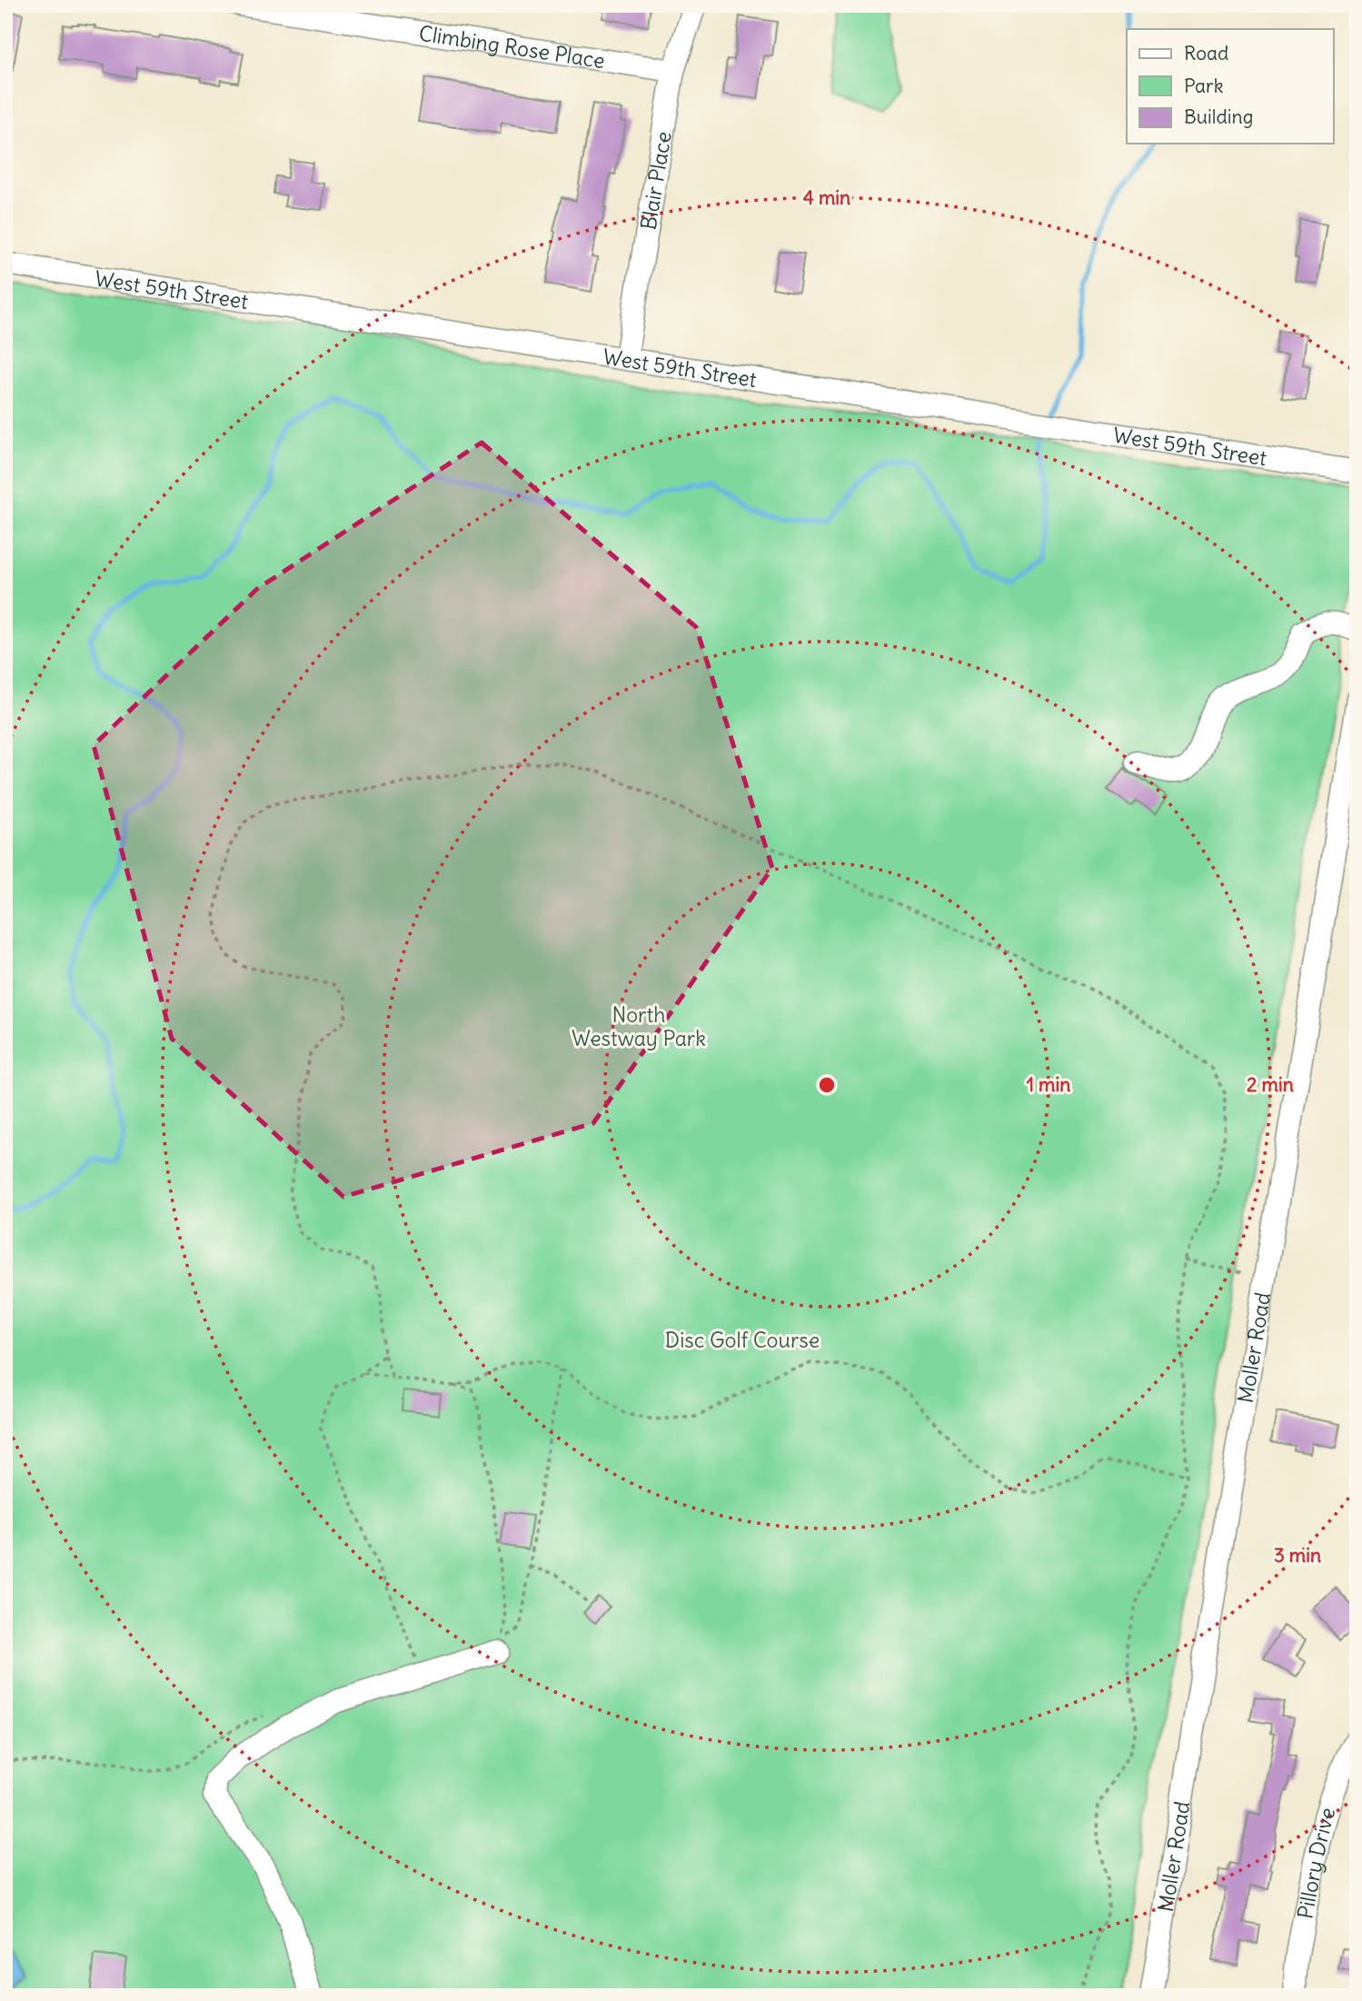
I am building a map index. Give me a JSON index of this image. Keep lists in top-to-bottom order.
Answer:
{
  "streets": {
    "street": [
      "Climbing Rose Place",
      "Blair Place",
      "West 59th Street",
      "Moller Road",
      "Pillory Drive"
    ]
  },
  "crossings": [
    ["Climbing Rose Place", "Blair Place"],
    ["Blair Place", "West 59th Street"]
  ],
  "parks": ["North Westway Park", "Disc Golf Course"],
  "legend": ["Road", "Park", "Building"],
  "rings": [
    "4 min",
    "1 min",
    "2 min",
    "3 min"
  ]
}
